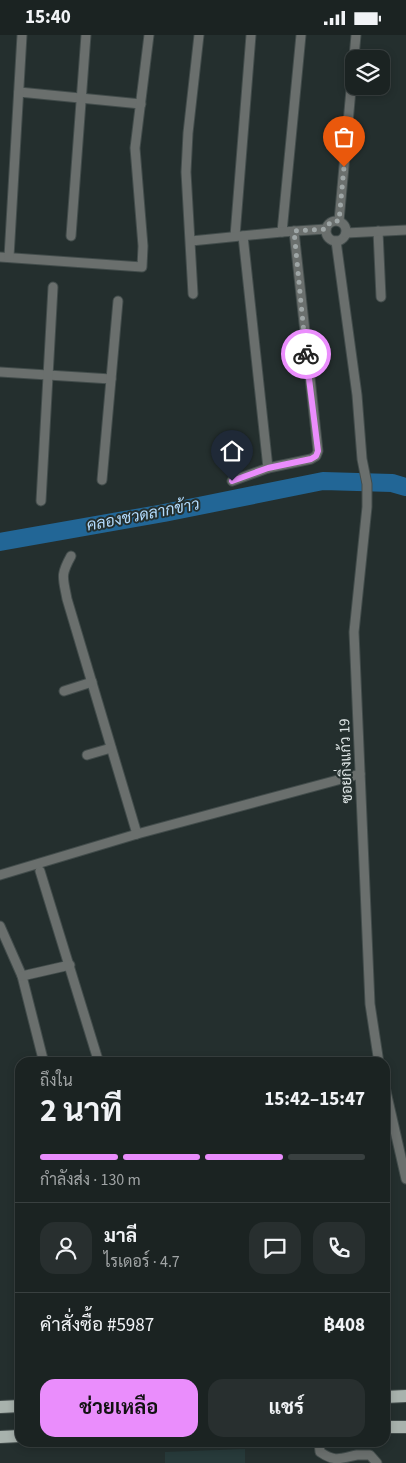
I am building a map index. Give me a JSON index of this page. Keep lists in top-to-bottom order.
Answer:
{
  "streets": {
    "street": ["ซอยกิ่งแก้ว 19"]
  },
  "water": ["คลองชวดลากข้าว"],
  "page": {
    "status": "15:40",
    "heading": ["2 นาที", "ถึงใน", "15:42–15:47"],
    "panel": [
      "มาลี",
      "ไรเดอร์ · 4.7",
      "คำสั่งซื้อ #5987",
      "฿408"
    ],
    "bar": "กำลังส่ง · 130 m",
    "buttons": ["ช่วยเหลือ", "แชร์"]
  }
}
